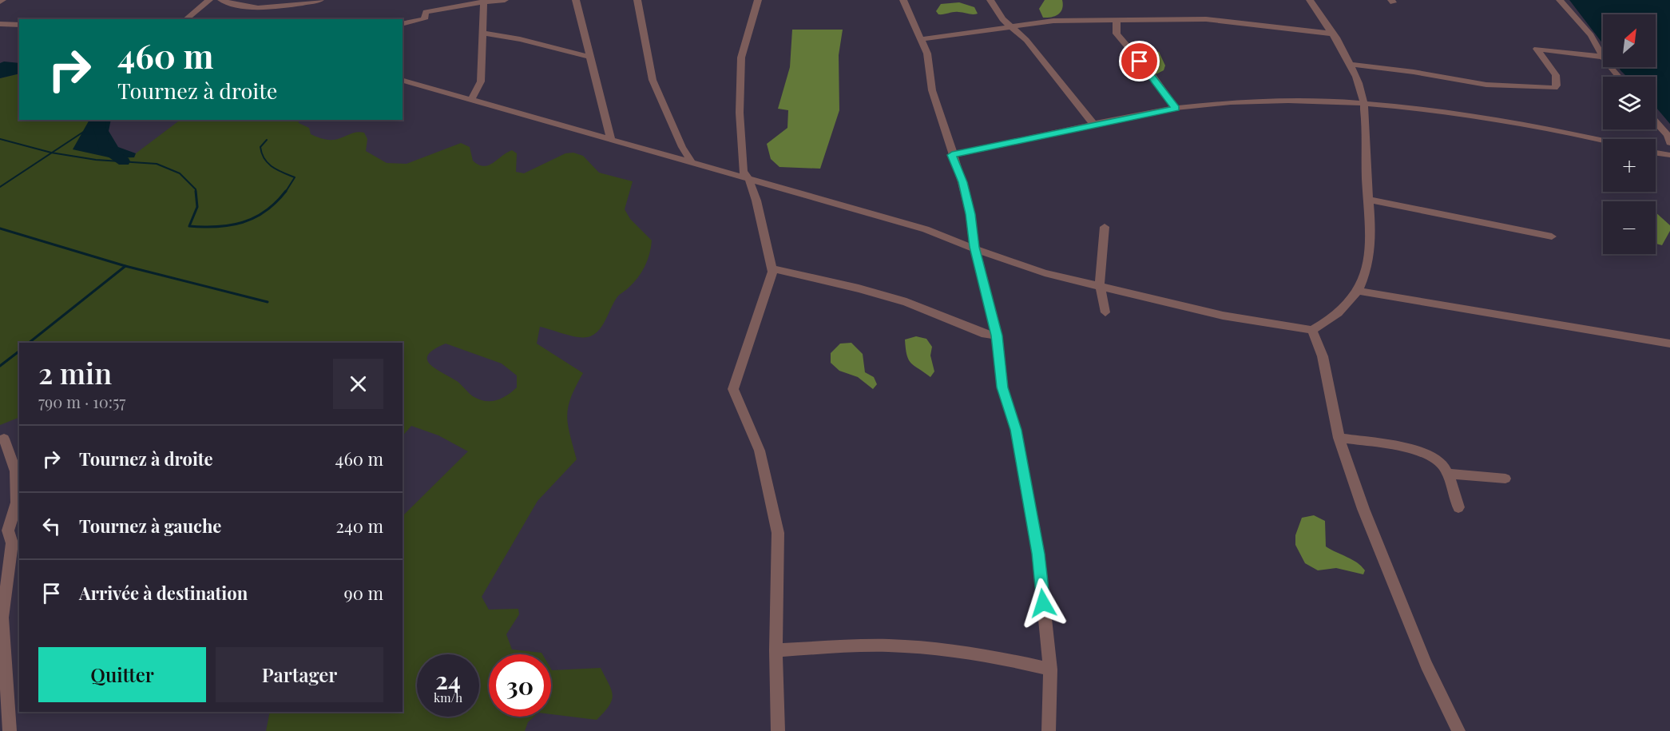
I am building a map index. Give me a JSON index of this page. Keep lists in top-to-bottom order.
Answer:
{
  "north": "top right",
  "page": {
    "map_buttons": ["+", "−"],
    "turn": ["460 m", "Tournez à droite"],
    "heading": ["2 min", "790 m · 10:57"],
    "list": [
      {
        "name": "Tournez à droite",
        "value": "460 m"
      },
      {
        "name": "Tournez à gauche",
        "value": "240 m"
      },
      {
        "name": "Arrivée à destination",
        "value": "90 m"
      }
    ],
    "buttons": ["Quitter", "Partager"],
    "speed": "24 km/h",
    "limit": "30"
  }
}
